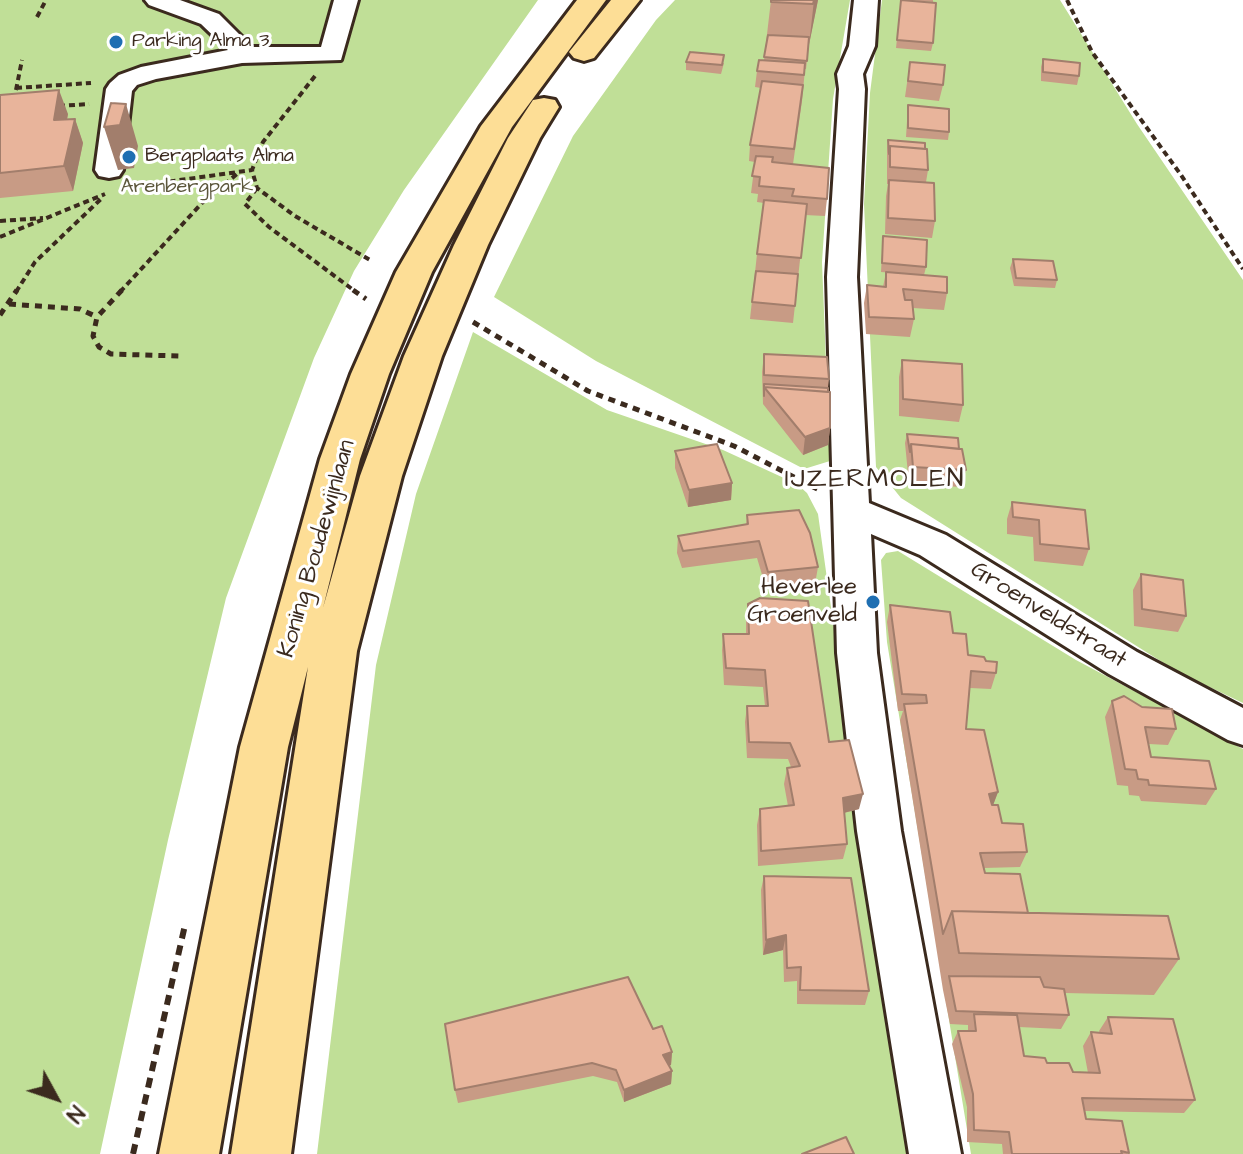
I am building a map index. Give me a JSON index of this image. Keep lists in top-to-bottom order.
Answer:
{
  "streets": {
    "highway": ["Koning Boudewijnlaan"],
    "street": ["Groenveldstraat"]
  },
  "districts": ["IJZERMOLEN"],
  "parks": ["Arenbergpark"],
  "places": ["Parking Alma 3", "Bergplaats Alma", "Heverlee Groenveld"],
  "north": "bottom right"
}
